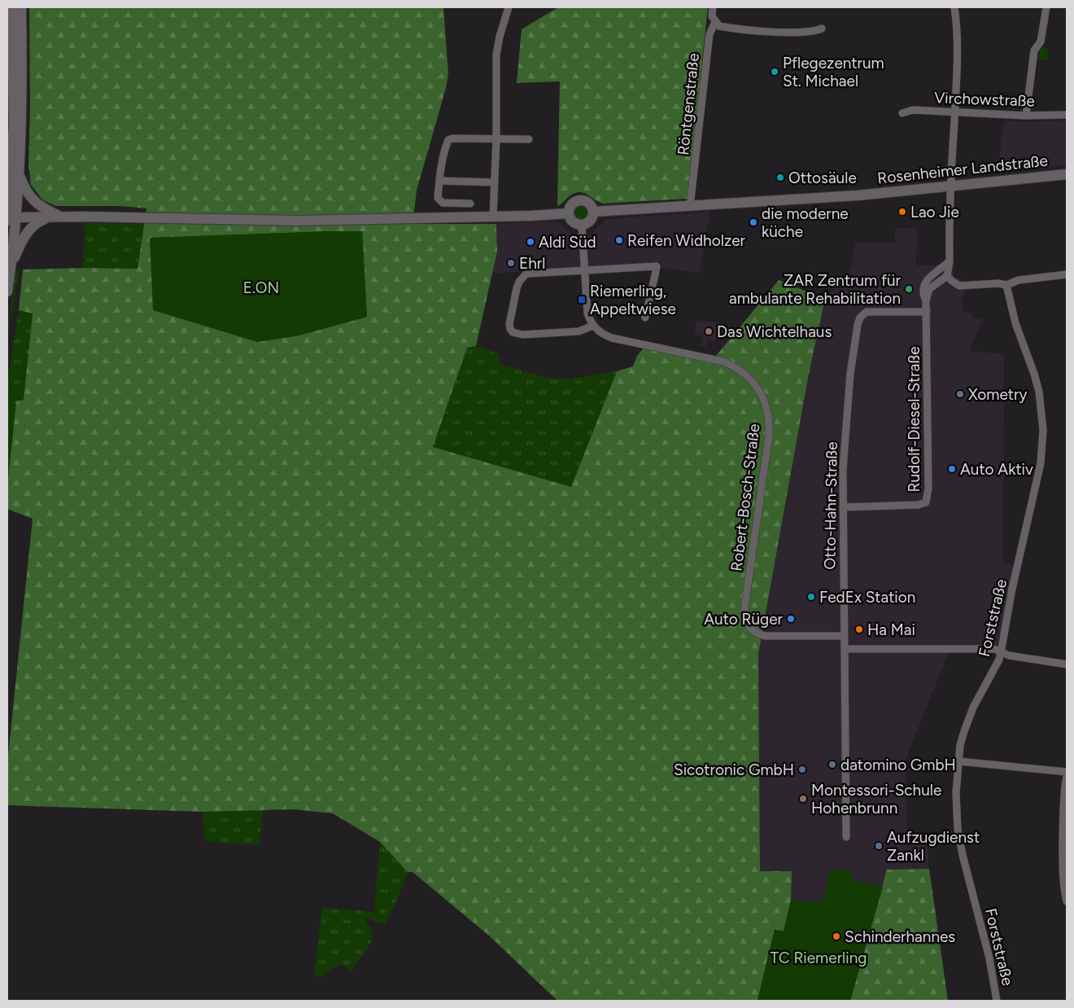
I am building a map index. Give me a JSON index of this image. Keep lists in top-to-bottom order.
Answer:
{
  "streets": {
    "main road": ["Rosenheimer Landstraße"],
    "street": [
      "Virchowstraße",
      "Röntgenstraße",
      "Rudolf-Diesel-Straße",
      "Robert-Bosch-Straße",
      "Otto-Hahn-Straße",
      "Forststraße"
    ]
  },
  "crossings": [
    ["Röntgenstraße", "Rosenheimer Landstraße"],
    ["Rudolf-Diesel-Straße", "Otto-Hahn-Straße"],
    ["Robert-Bosch-Straße", "Otto-Hahn-Straße"]
  ],
  "parks": ["E.ON", "TC Riemerling"],
  "places": {
    "other": [
      "Pflegezentrum St. Michael",
      "Ottosäule",
      "Lao Jie",
      "die moderne küche",
      "Reifen Widholzer",
      "Aldi Süd",
      "Ehrl",
      "ZAR Zentrum für ambulante Rehabilitation",
      "Das Wichtelhaus",
      "Xometry",
      "Auto Aktiv",
      "FedEx Station",
      "Auto Rüger",
      "Ha Mai",
      "datomino GmbH",
      "Sicotronic GmbH",
      "Montessori-Schule Hohenbrunn",
      "Aufzugdienst Zankl",
      "Schinderhannes"
    ],
    "transit": ["Riemerling, Appeltwiese"]
  }
}
